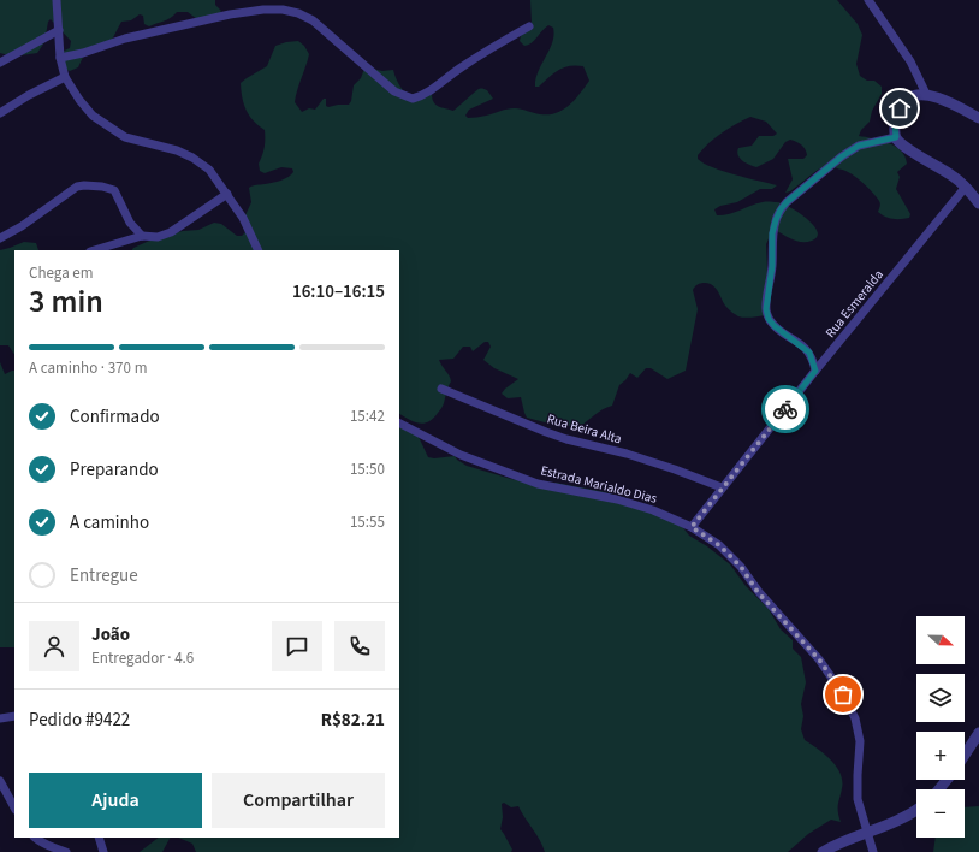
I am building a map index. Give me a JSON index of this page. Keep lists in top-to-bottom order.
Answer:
{
  "streets": {
    "street": ["Rua Esmeralda", "Rua Beira Alta", "Estrada Marialdo Dias"]
  },
  "crossings": [
    ["Rua Esmeralda", "Rua Beira Alta"],
    ["Rua Esmeralda", "Estrada Marialdo Dias"]
  ],
  "north": "right",
  "page": {
    "heading": ["3 min", "Chega em", "16:10–16:15"],
    "panel": [
      "João",
      "Entregador · 4.6",
      "Pedido #9422",
      "R$82.21"
    ],
    "bar": "A caminho · 370 m",
    "list": [
      ["Confirmado", "15:42"],
      ["Preparando", "15:50"],
      ["A caminho", "15:55"],
      "Entregue"
    ],
    "map_buttons": ["+", "−"],
    "buttons": ["Ajuda", "Compartilhar"]
  }
}
